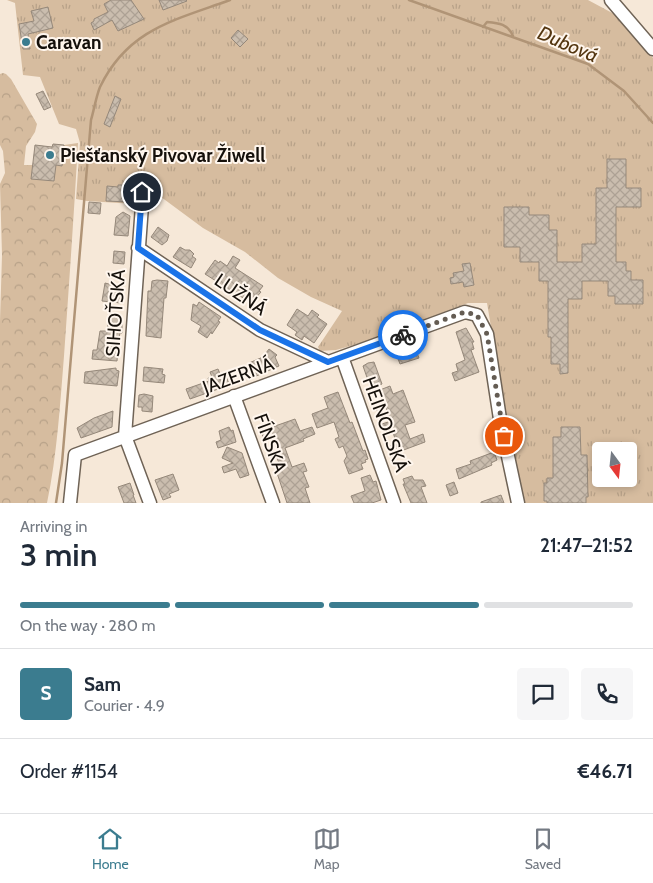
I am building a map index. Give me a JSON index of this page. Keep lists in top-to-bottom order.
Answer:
{
  "streets": {
    "street": [
      "LUŽNÁ",
      "SIHOŤSKÁ",
      "JAZERNÁ",
      "HEINOLSKÁ",
      "FÍNSKA"
    ]
  },
  "crossings": [
    ["LUŽNÁ", "SIHOŤSKÁ"],
    ["LUŽNÁ", "JAZERNÁ"],
    ["SIHOŤSKÁ", "JAZERNÁ"],
    ["JAZERNÁ", "HEINOLSKÁ"],
    ["JAZERNÁ", "FÍNSKA"]
  ],
  "water": ["Dubová"],
  "places": ["Caravan", "Piešťanský Pivovar Žiwell"],
  "north": "bottom",
  "page": {
    "heading": ["3 min", "Arriving in", "21:47–21:52"],
    "panel": [
      "Sam",
      "Courier · 4.9",
      "Order #1154",
      "€46.71"
    ],
    "bar": "On the way · 280 m",
    "round": "S",
    "tabs": ["Home", "Map", "Saved"]
  }
}
